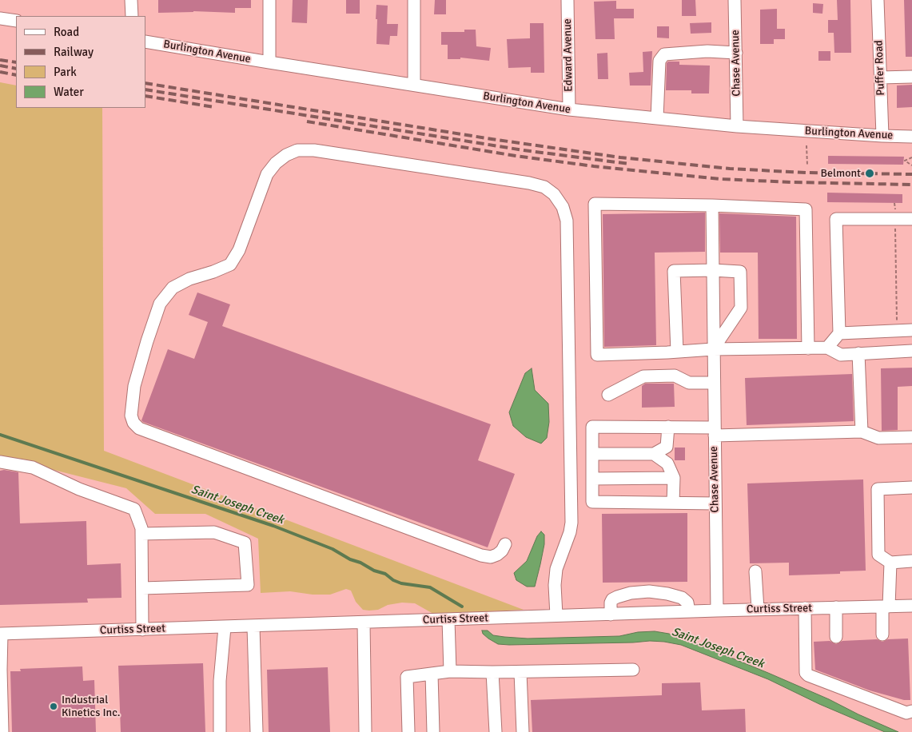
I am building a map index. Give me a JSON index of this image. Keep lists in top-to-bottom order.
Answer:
{
  "streets": {
    "street": [
      "Burlington Avenue",
      "Edward Avenue",
      "Chase Avenue",
      "Puffer Road",
      "Curtiss Street"
    ]
  },
  "crossings": [
    ["Burlington Avenue", "Edward Avenue"],
    ["Burlington Avenue", "Chase Avenue"],
    ["Burlington Avenue", "Puffer Road"],
    ["Chase Avenue", "Curtiss Street"]
  ],
  "water": ["Saint Joseph Creek"],
  "places": ["Belmont", "Industrial Kinetics Inc."],
  "legend": [
    "Road",
    "Railway",
    "Park",
    "Water"
  ]
}
